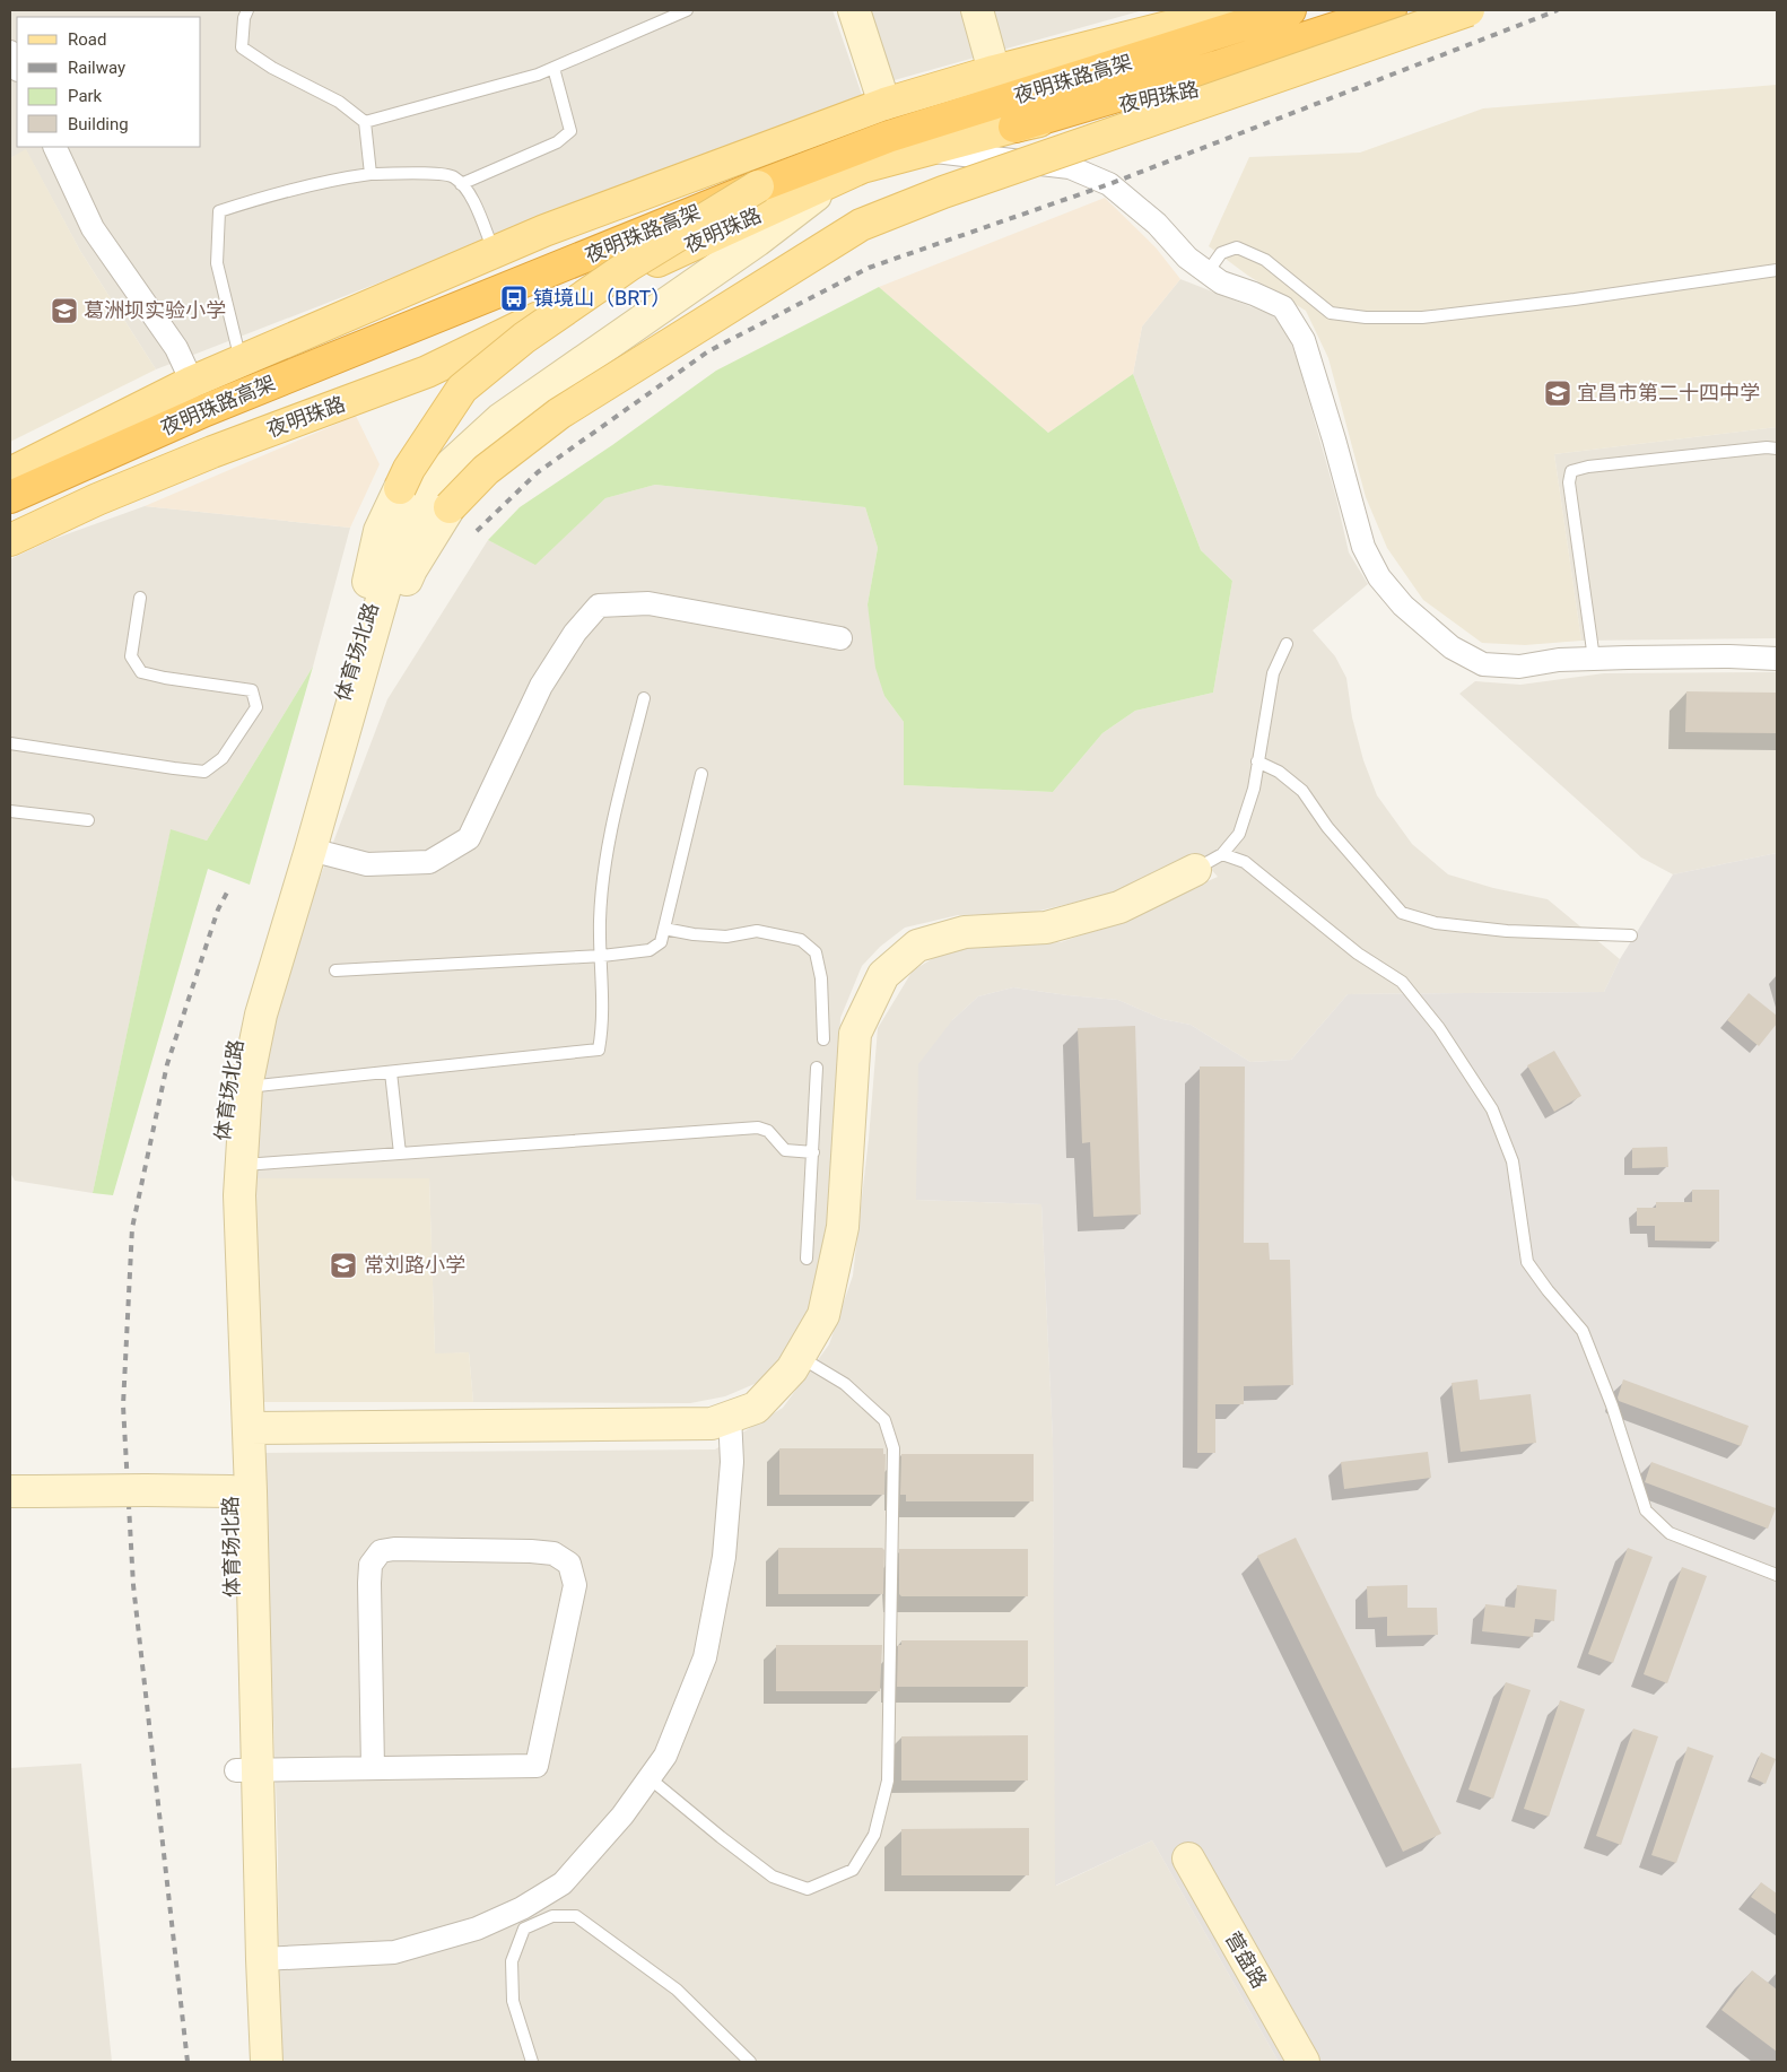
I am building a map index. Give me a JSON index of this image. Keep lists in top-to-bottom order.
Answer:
{
  "streets": {
    "highway": ["夜明珠路高架"],
    "main road": ["夜明珠路", "体育场北路", "营盘路"]
  },
  "crossings": [
    ["夜明珠路高架", "夜明珠路"]
  ],
  "places": {
    "bus stop": ["镇境山（BRT）"],
    "school or university": ["葛洲坝实验小学", "宜昌市第二十四中学", "常刘路小学"]
  },
  "legend": [
    "Road",
    "Railway",
    "Park",
    "Building"
  ]
}
